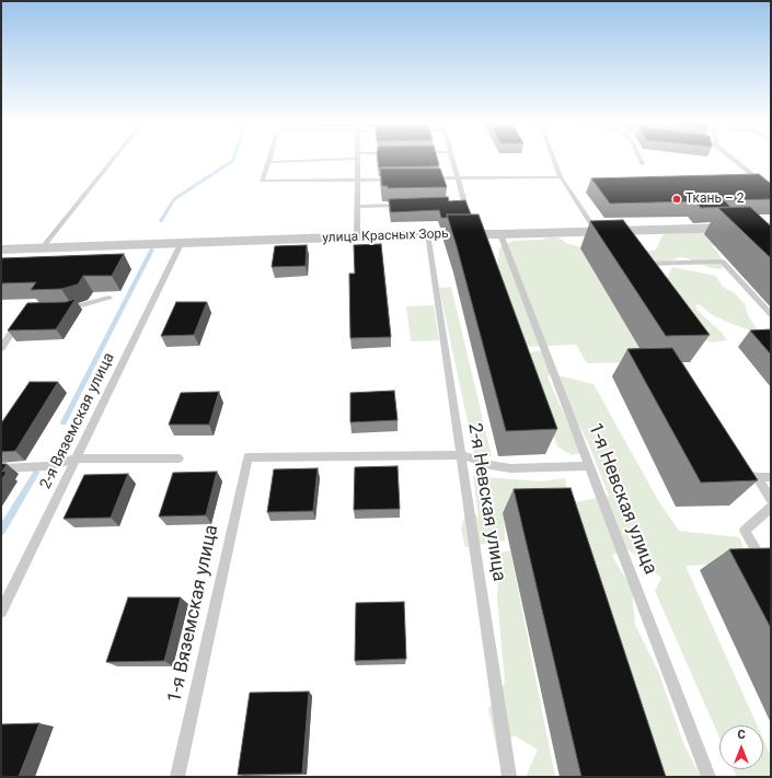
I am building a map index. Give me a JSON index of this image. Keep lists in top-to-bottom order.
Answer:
{
  "streets": {
    "street": ["улица Красных Зорь"],
    "lane": [
      "2-я Вяземская улица",
      "1-я Невская улица",
      "2-я Невская улица",
      "1-я Вяземская улица"
    ]
  },
  "crossings": [
    ["улица Красных Зорь", "2-я Вяземская улица"],
    ["улица Красных Зорь", "1-я Невская улица"],
    ["улица Красных Зорь", "2-я Невская улица"],
    ["2-я Невская улица", "1-я Вяземская улица"]
  ],
  "places": ["Ткань – 2"],
  "north": "top"
}
